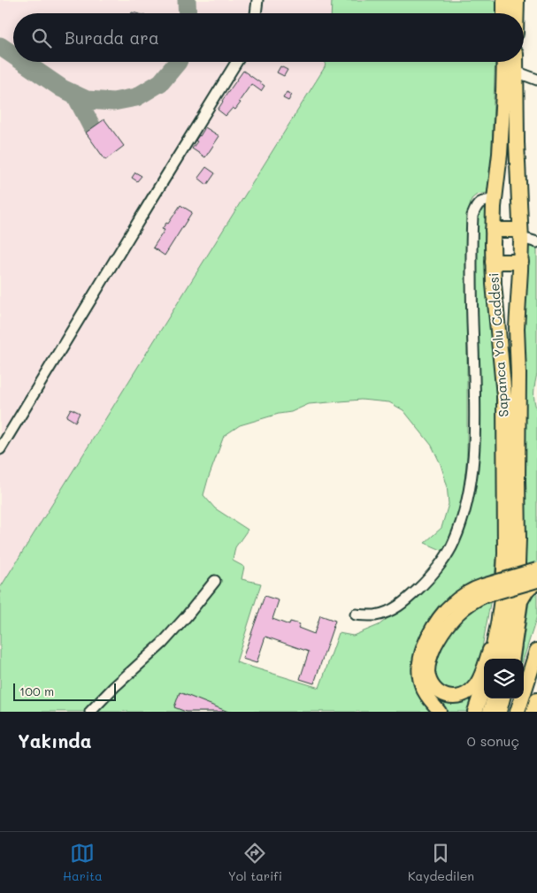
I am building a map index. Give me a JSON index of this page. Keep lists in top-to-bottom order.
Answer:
{
  "streets": {
    "highway": ["Sapanca Yolu Caddesi"]
  },
  "scale_bar": "100 m",
  "page": {
    "search": "Burada ara",
    "scale": "100 m",
    "heading": ["Yakında", "0 sonuç"],
    "nav": ["Harita", "Yol tarifi", "Kaydedilen"]
  }
}
